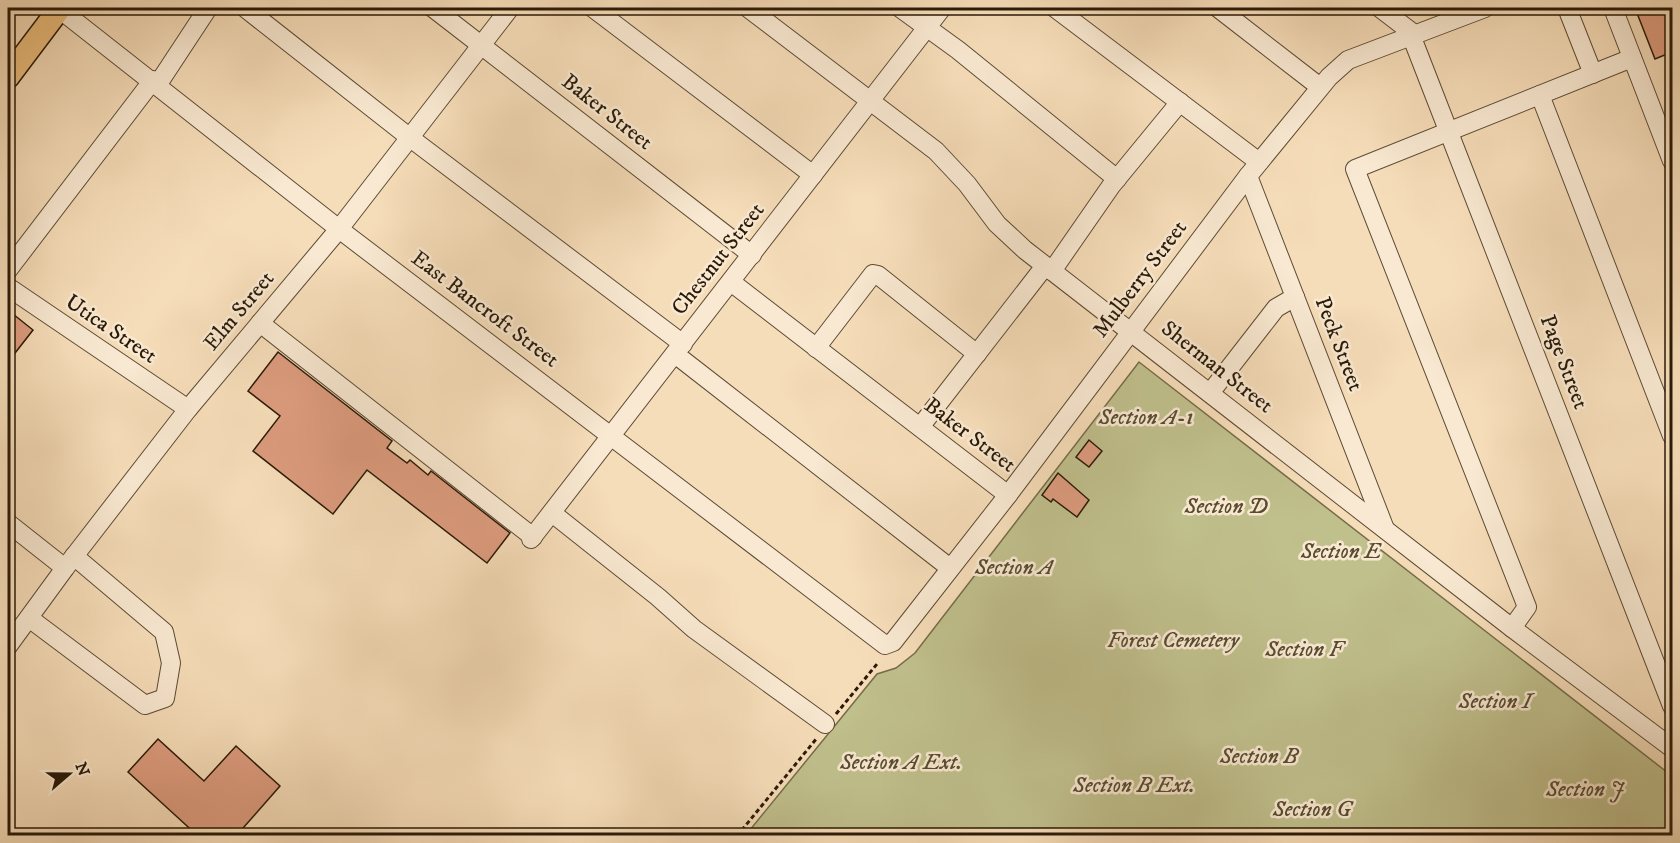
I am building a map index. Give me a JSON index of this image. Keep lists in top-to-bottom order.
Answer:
{
  "streets": {
    "street": [
      "Baker Street",
      "Chestnut Street",
      "Mulberry Street",
      "East Bancroft Street",
      "Elm Street",
      "Utica Street",
      "Peck Street",
      "Page Street",
      "Sherman Street"
    ]
  },
  "crossings": [
    ["Baker Street", "Chestnut Street"],
    ["Baker Street", "Mulberry Street"],
    ["Baker Street", "Elm Street"],
    ["Chestnut Street", "East Bancroft Street"],
    ["Chestnut Street", "Elm Street"],
    ["Chestnut Street", "Sherman Street"],
    ["Mulberry Street", "East Bancroft Street"],
    ["Mulberry Street", "Peck Street"],
    ["Mulberry Street", "Page Street"],
    ["Mulberry Street", "Sherman Street"],
    ["East Bancroft Street", "Elm Street"],
    ["Elm Street", "Utica Street"],
    ["Peck Street", "Sherman Street"]
  ],
  "parks": [
    "Section A-1",
    "Section D",
    "Section E",
    "Section A",
    "Forest Cemetery",
    "Section F",
    "Section I",
    "Section B",
    "Section A Ext.",
    "Section B Ext.",
    "Section J",
    "Section G"
  ],
  "north": "right"
}
